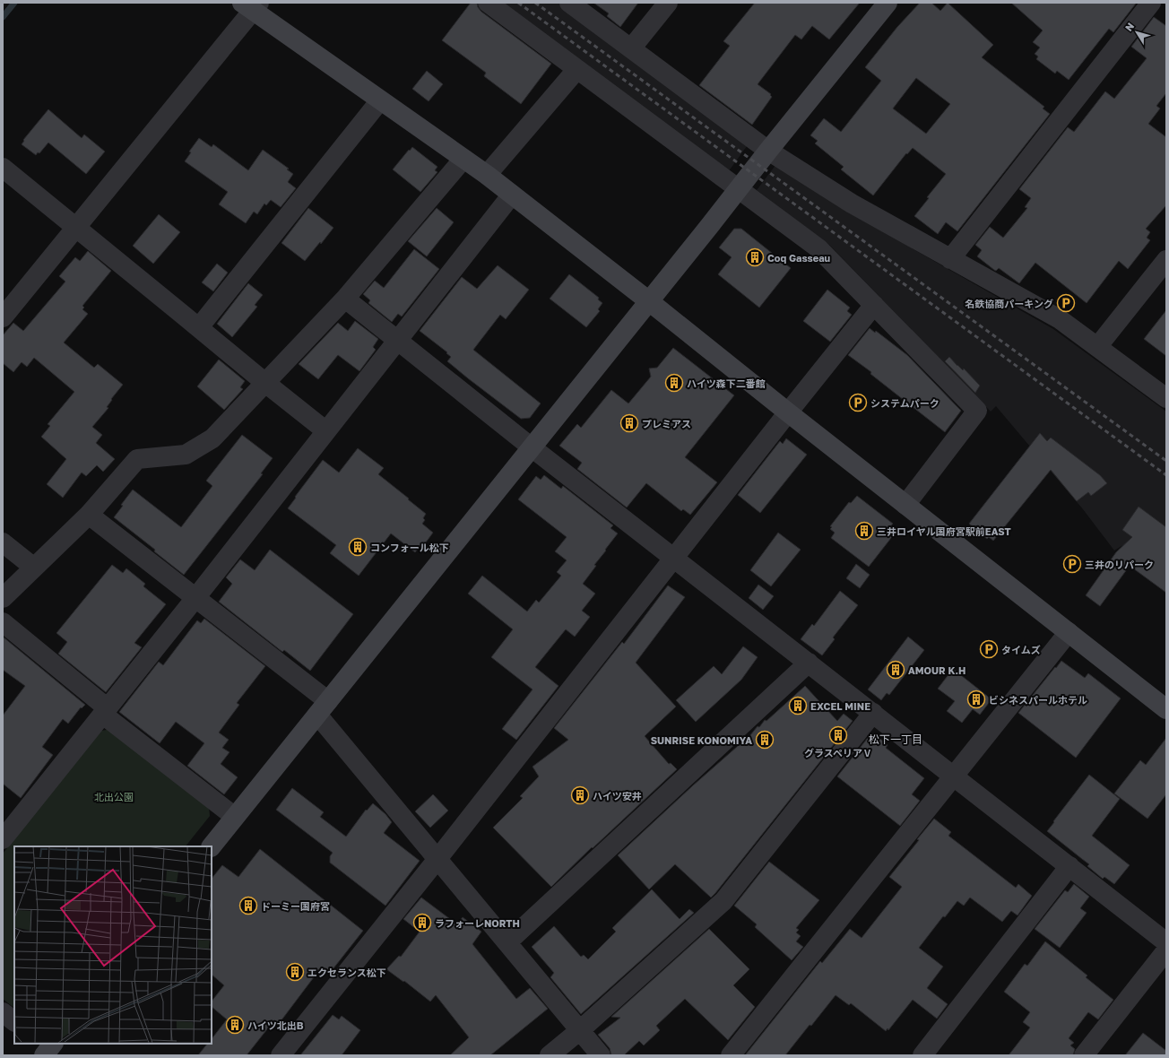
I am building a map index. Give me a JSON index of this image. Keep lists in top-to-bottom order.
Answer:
{
  "districts": ["松下一丁目"],
  "parks": ["北出公園"],
  "places": {
    "building": [
      "Coq Gasseau",
      "ハイツ森下二番館",
      "プレミアス",
      "三井ロイヤル国府宮駅前EAST",
      "コンフォール松下",
      "AMOUR K.H",
      "ビシネスパールホテル",
      "EXCEL MINE",
      "グラスペリアⅤ",
      "SUNRISE KONOMIYA",
      "ハイツ安井",
      "ドーミー国府宮",
      "ラフォーレNORTH",
      "エクセランス松下",
      "ハイツ北出B"
    ],
    "parking": [
      "名鉄協商パーキング",
      "システムパーク",
      "三井のリパーク",
      "タイムズ"
    ]
  },
  "north": "top left"
}
